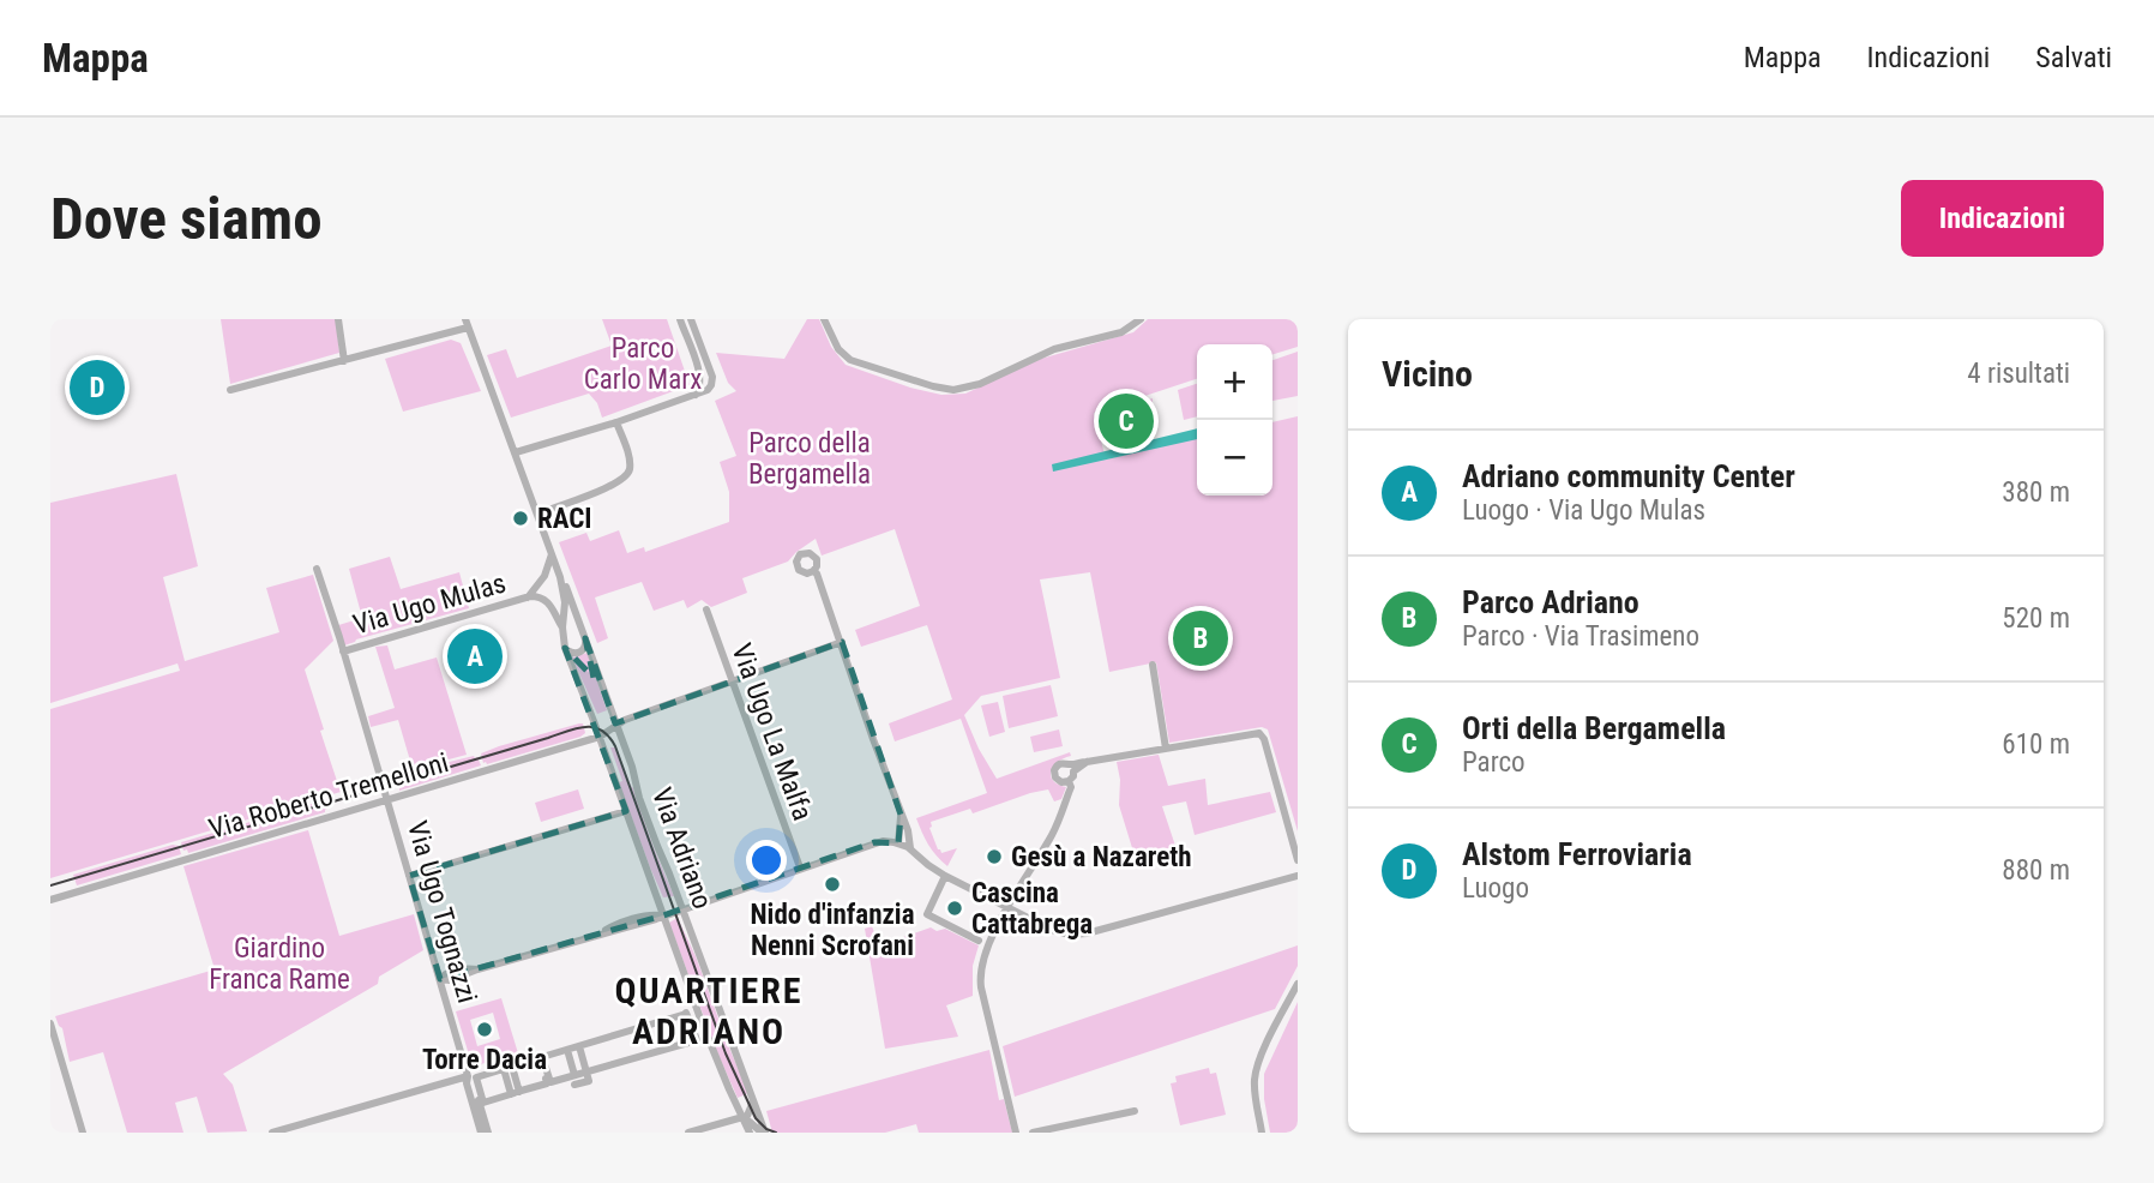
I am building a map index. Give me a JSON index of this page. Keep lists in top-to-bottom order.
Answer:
{
  "streets": {
    "street": [
      "Via Ugo Mulas",
      "Via Ugo La Malfa",
      "Via Roberto Tremelloni",
      "Via Adriano",
      "Via Ugo Tognazzi"
    ]
  },
  "crossings": [
    ["Via Ugo Mulas", "Via Adriano"],
    ["Via Ugo Mulas", "Via Ugo Tognazzi"],
    ["Via Ugo La Malfa", "Via Roberto Tremelloni"],
    ["Via Roberto Tremelloni", "Via Adriano"],
    ["Via Roberto Tremelloni", "Via Ugo Tognazzi"]
  ],
  "districts": ["QUARTIERE ADRIANO"],
  "parks": ["Parco Carlo Marx", "Parco della Bergamella", "Giardino Franca Rame"],
  "places": [
    "RACI",
    "Gesù a Nazareth",
    "Nido d'infanzia Nenni Scrofani",
    "Cascina Cattabrega",
    "Torre Dacia"
  ],
  "page": {
    "header": "Mappa",
    "nav": ["Mappa", "Indicazioni", "Salvati"],
    "buttons": "Indicazioni",
    "title": "Dove siamo",
    "heading": ["Vicino", "4 risultati"],
    "map_buttons": ["+", "−"],
    "pins": [
      "D",
      "C",
      "B",
      "A"
    ],
    "list": [
      {
        "mark": "A",
        "name": "Adriano community Center",
        "note": "Luogo · Via Ugo Mulas",
        "value": "380 m"
      },
      {
        "mark": "B",
        "name": "Parco Adriano",
        "note": "Parco · Via Trasimeno",
        "value": "520 m"
      },
      {
        "mark": "C",
        "name": "Orti della Bergamella",
        "note": "Parco",
        "value": "610 m"
      },
      {
        "mark": "D",
        "name": "Alstom Ferroviaria",
        "note": "Luogo",
        "value": "880 m"
      }
    ]
  }
}
